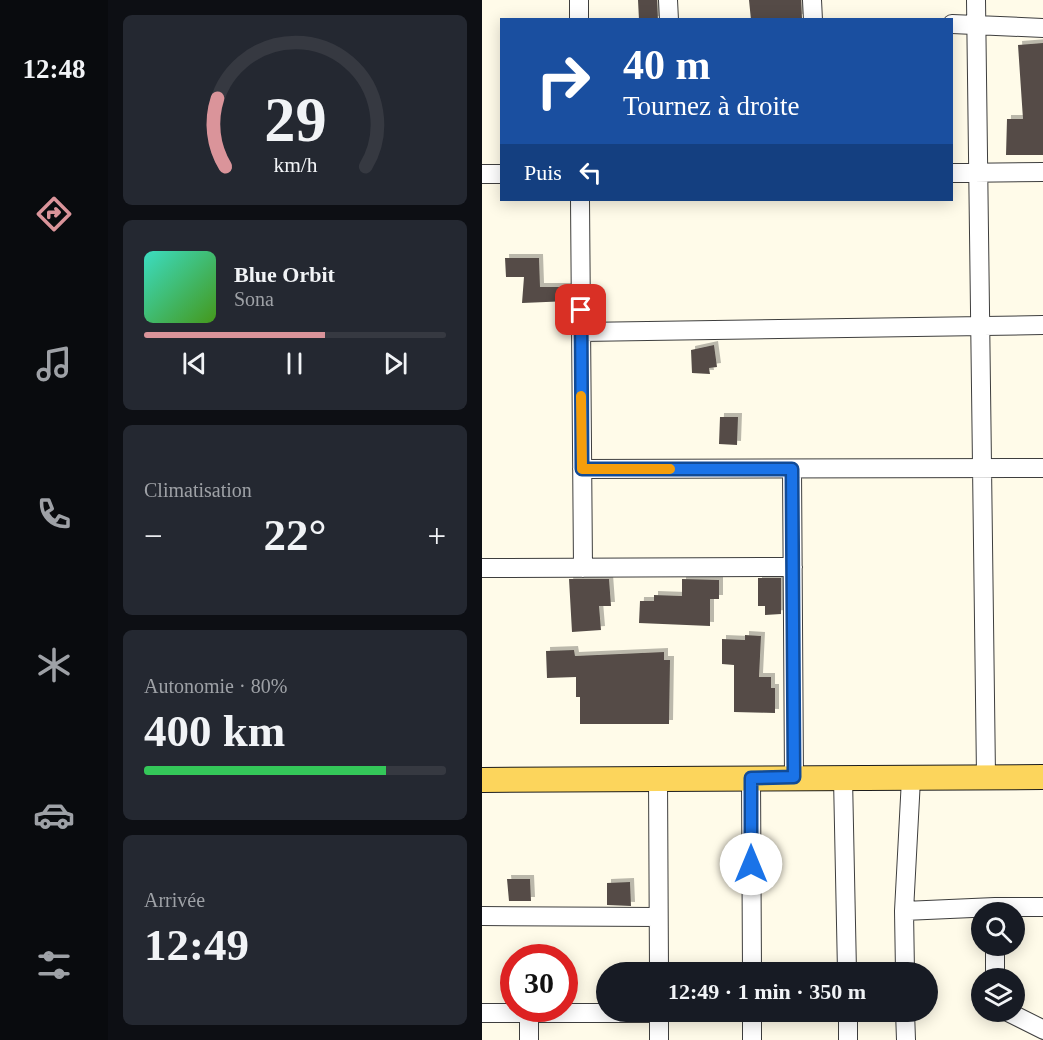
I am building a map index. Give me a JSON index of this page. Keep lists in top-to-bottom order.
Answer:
{
  "page": {
    "tabs": "12:48",
    "turn": ["40 m", "Tournez à droite"],
    "then": "Puis",
    "song": ["Blue Orbit", "Sona"],
    "tile": [
      "Climatisation",
      ["Autonomie · 80%", "400 km"],
      ["Arrivée", "12:49"]
    ],
    "heat": ["−", "22°", "+"],
    "limit": "30",
    "trip": "12:49 · 1 min · 350 m",
    "gauge": ["29", "km/h"]
  }
}
